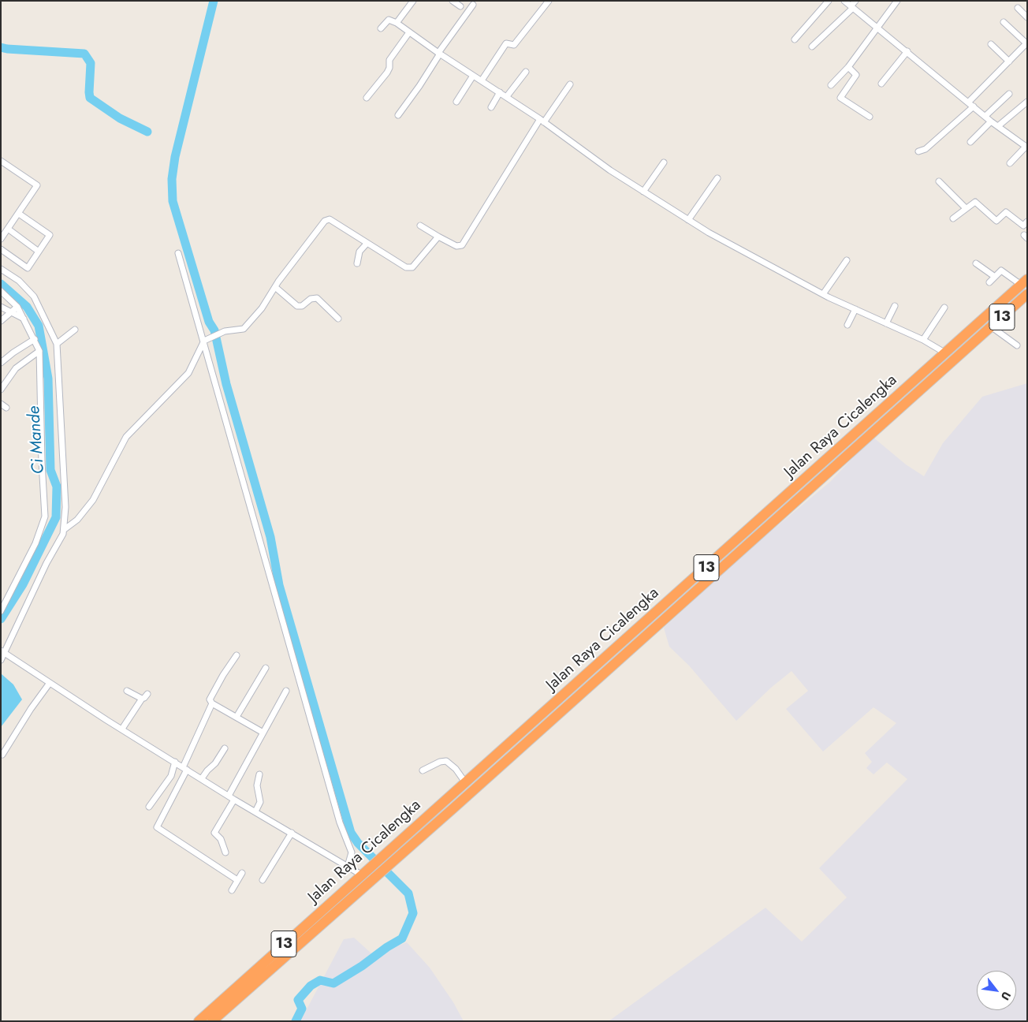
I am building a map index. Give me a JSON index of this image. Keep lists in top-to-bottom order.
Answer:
{
  "streets": {
    "highway": ["13", "Jalan Raya Cicalengka"]
  },
  "water": ["Ci Mande"],
  "north": "bottom right"
}
